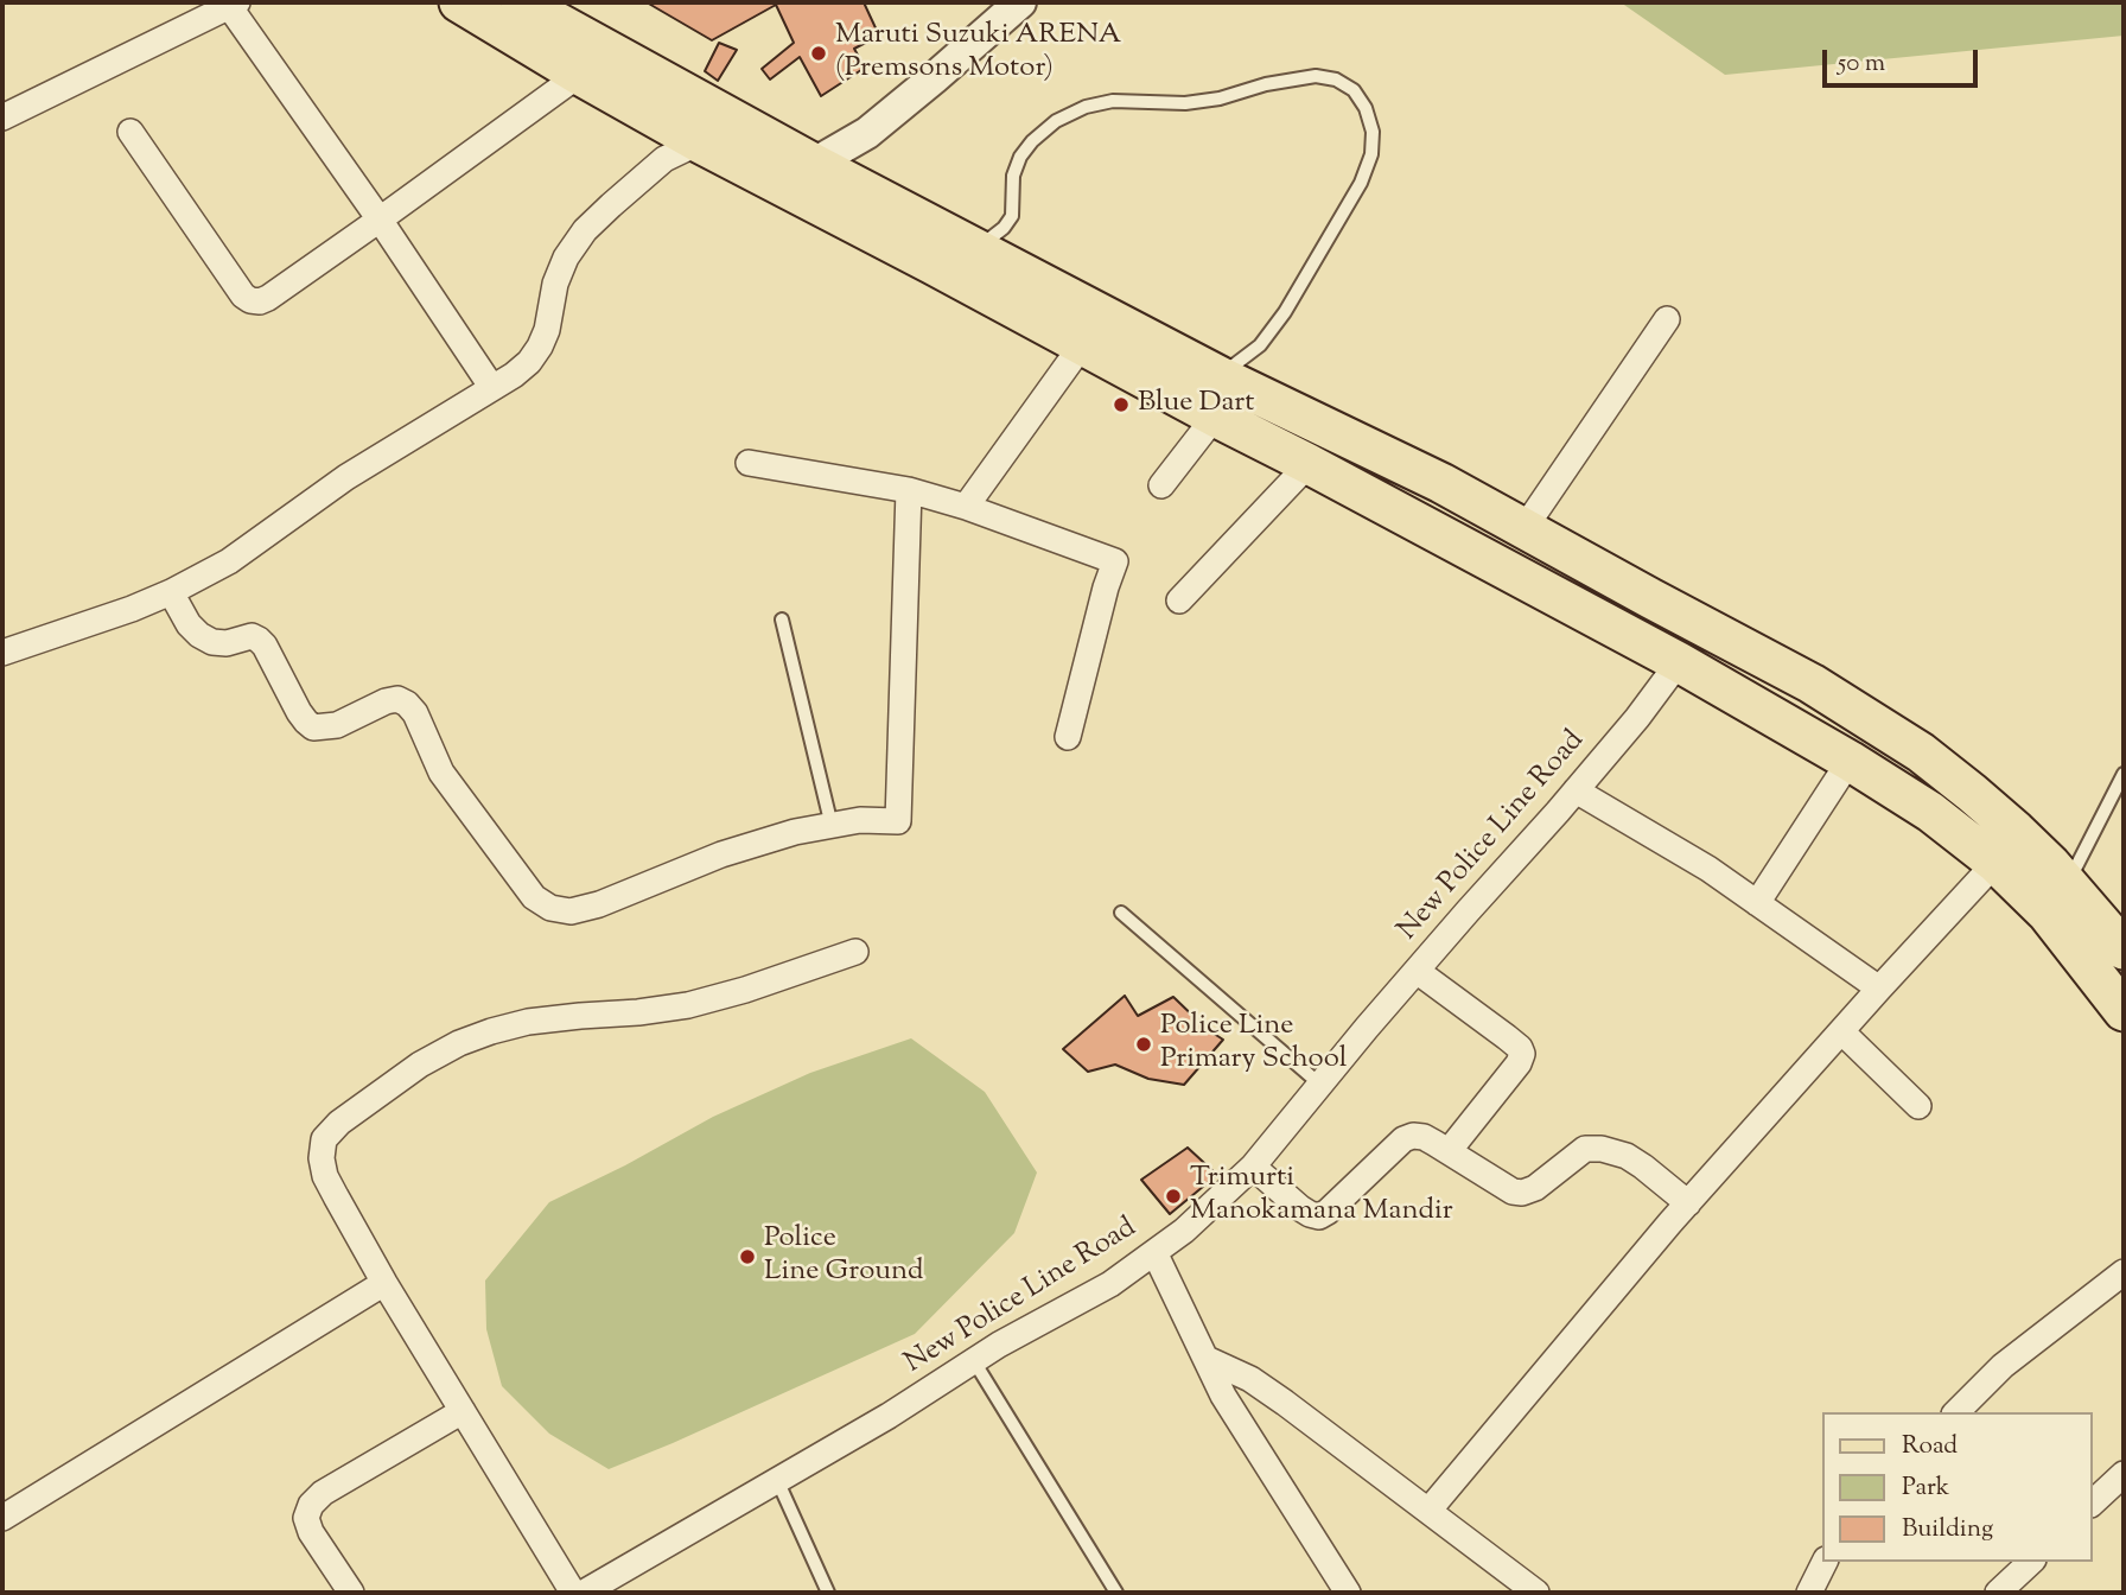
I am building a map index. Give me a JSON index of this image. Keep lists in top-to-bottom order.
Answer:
{
  "streets": {
    "street": ["New Police Line Road"]
  },
  "places": [
    "Maruti Suzuki ARENA (Premsons Motor)",
    "Blue Dart",
    "Police Line Primary School",
    "Trimurti Manokamana Mandir",
    "Police Line Ground"
  ],
  "legend": ["Road", "Park", "Building"],
  "scale_bar": "50 m"
}
